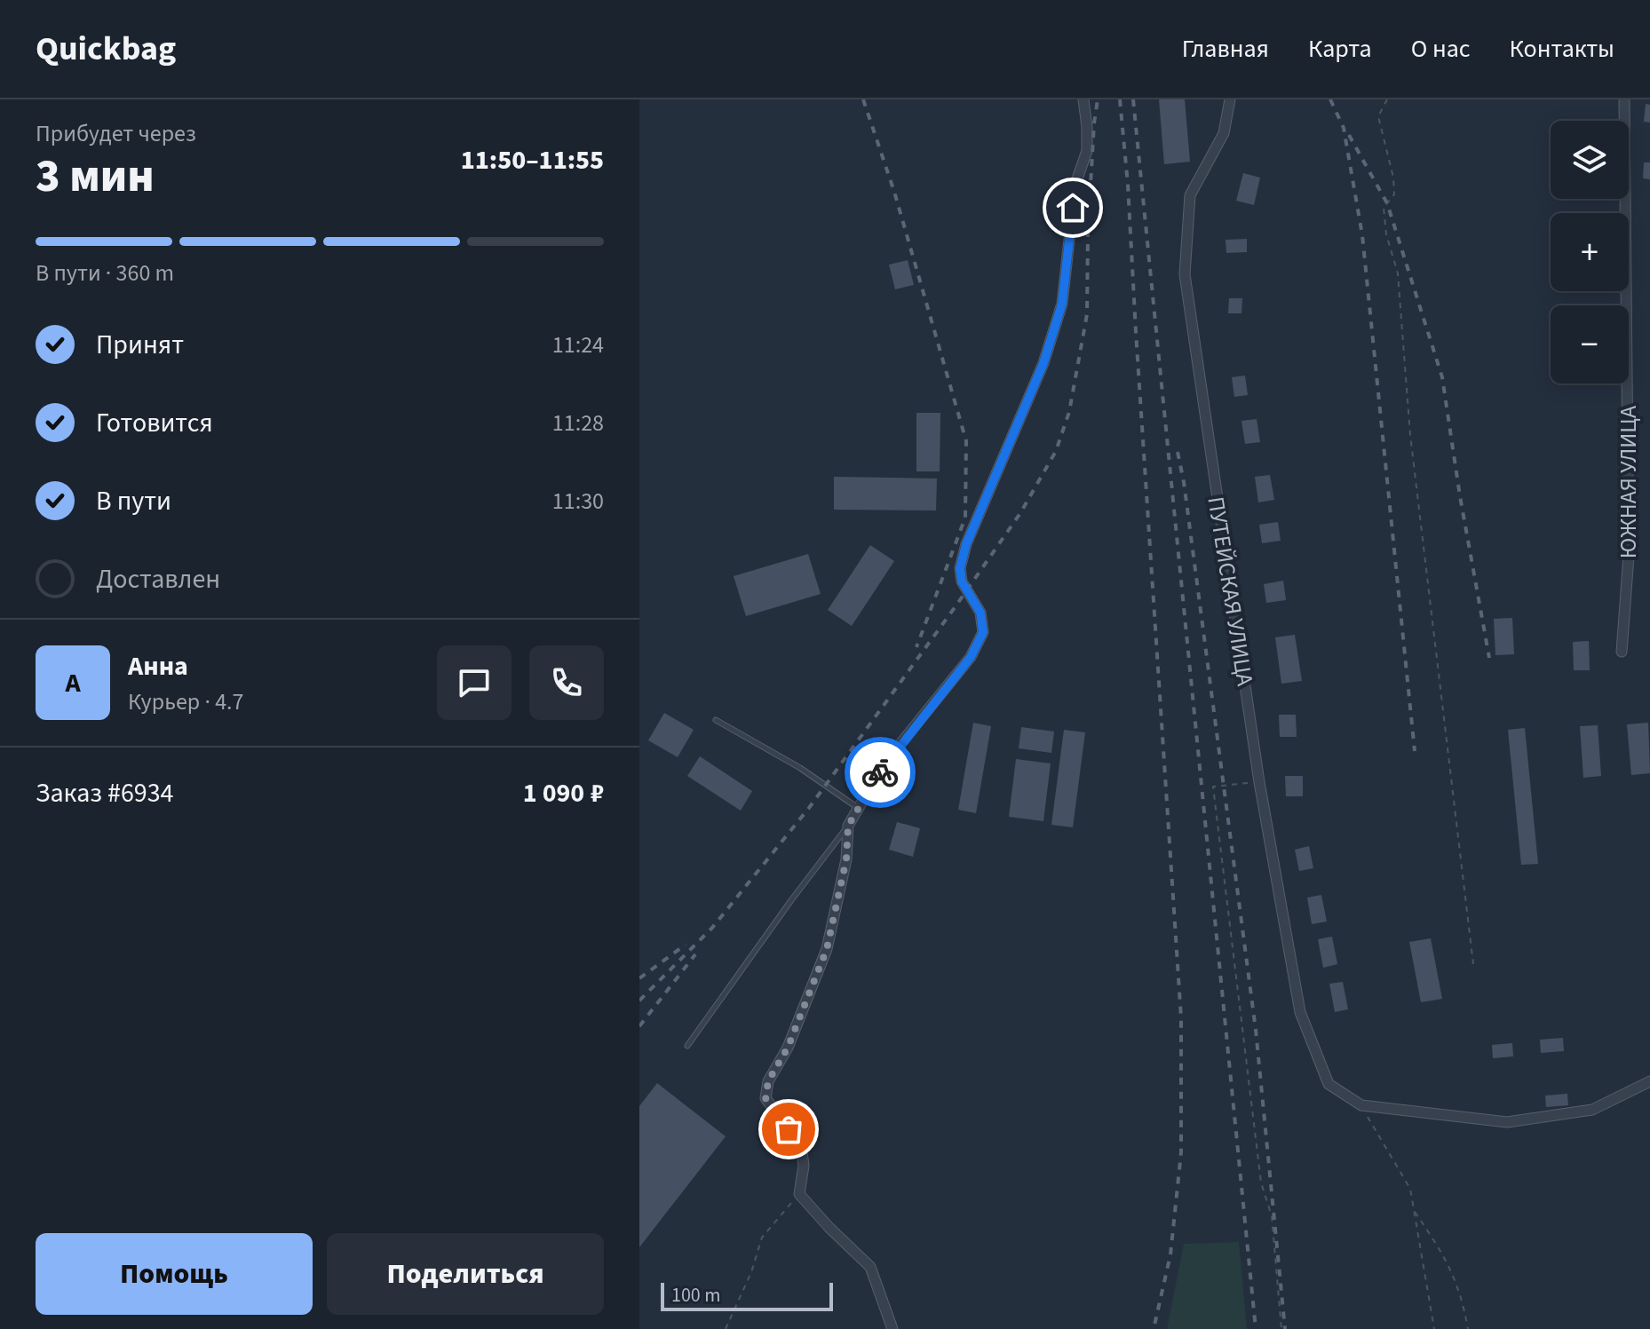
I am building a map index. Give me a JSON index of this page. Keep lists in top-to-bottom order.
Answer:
{
  "streets": {
    "street": ["ЮЖНАЯ УЛИЦА", "ПУТЕЙСКАЯ УЛИЦА"]
  },
  "scale_bar": "100 m",
  "page": {
    "header": "Quickbag",
    "nav": [
      "Главная",
      "Карта",
      "О нас",
      "Контакты"
    ],
    "heading": ["3 мин", "Прибудет через", "11:50–11:55"],
    "panel": [
      "Анна",
      "Курьер · 4.7",
      "Заказ #6934",
      "1 090 ₽"
    ],
    "map_buttons": ["+", "−"],
    "bar": "В пути · 360 m",
    "list": [
      ["Принят", "11:24"],
      ["Готовится", "11:28"],
      ["В пути", "11:30"],
      "Доставлен"
    ],
    "round": "А",
    "buttons": ["Помощь", "Поделиться"],
    "scale": "100 m"
  }
}
